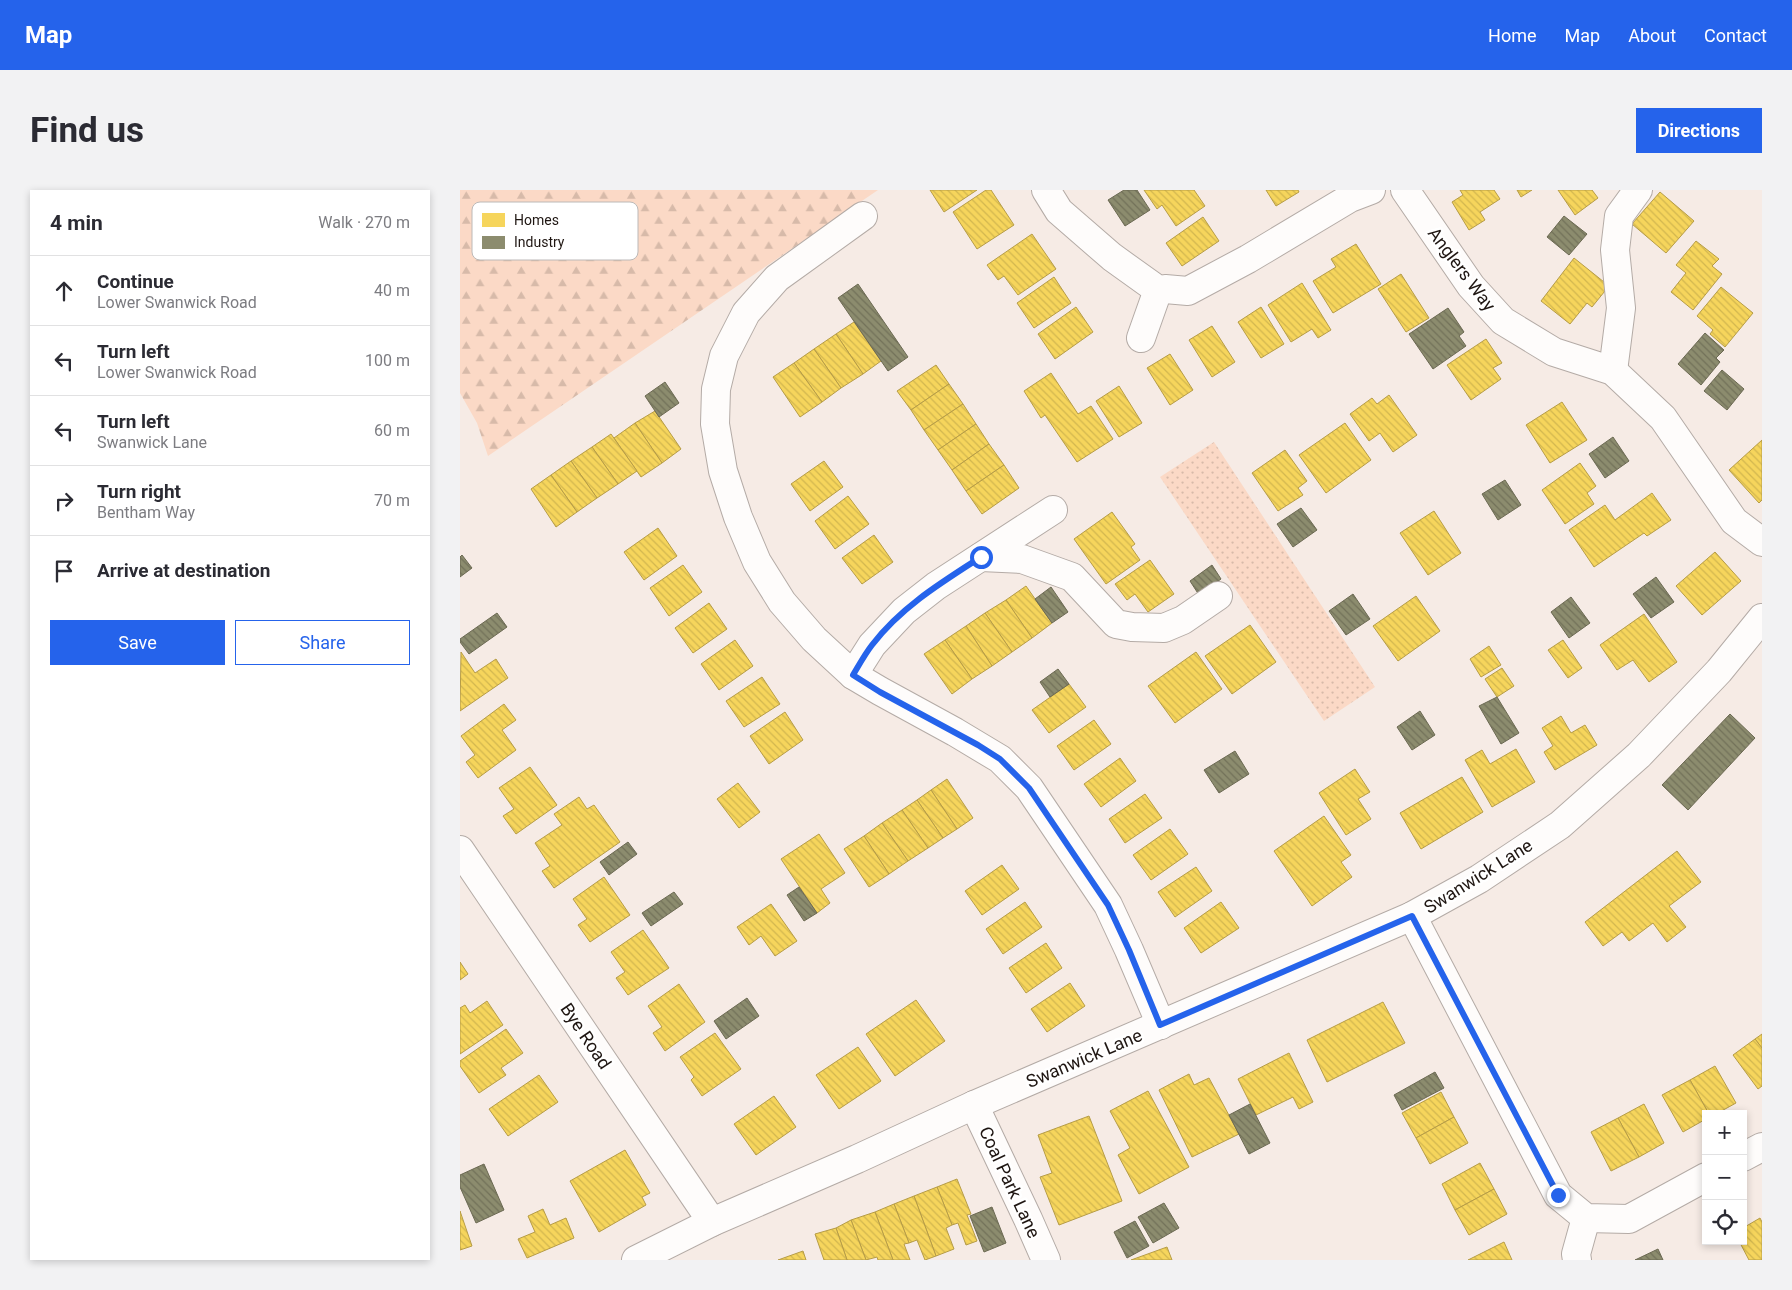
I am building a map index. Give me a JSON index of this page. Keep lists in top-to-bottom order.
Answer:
{
  "streets": {
    "street": [
      "Anglers Way",
      "Swanwick Lane",
      "Bye Road",
      "Coal Park Lane"
    ]
  },
  "crossings": [
    ["Swanwick Lane", "Bye Road"],
    ["Swanwick Lane", "Coal Park Lane"]
  ],
  "legend": ["Homes", "Industry"],
  "page": {
    "header": "Map",
    "nav": [
      "Home",
      "Map",
      "About",
      "Contact"
    ],
    "buttons": [
      "Directions",
      ["Save", "Share"]
    ],
    "title": "Find us",
    "heading": ["4 min", "Walk · 270 m"],
    "list": [
      ["Continue", "Lower Swanwick Road", "40 m"],
      ["Turn left", "Lower Swanwick Road", "100 m"],
      ["Turn left", "Swanwick Lane", "60 m"],
      ["Turn right", "Bentham Way", "70 m"],
      "Arrive at destination"
    ],
    "map_buttons": ["+", "−"]
  }
}
